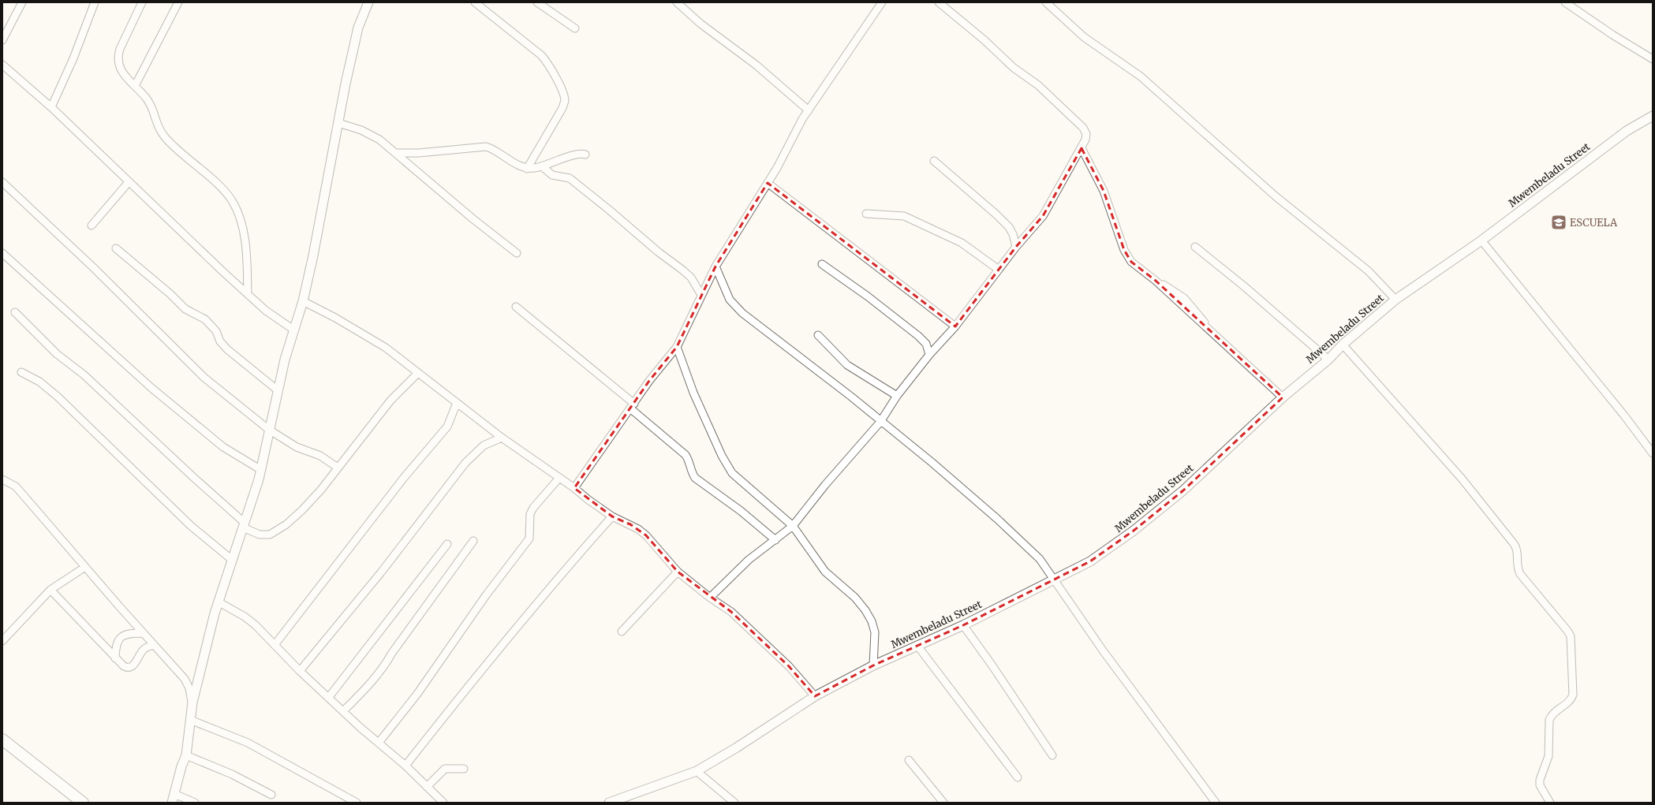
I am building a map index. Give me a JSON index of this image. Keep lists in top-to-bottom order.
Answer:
{
  "streets": {
    "street": ["Mwembeladu Street"]
  },
  "places": {
    "school or university": ["ESCUELA"]
  }
}
